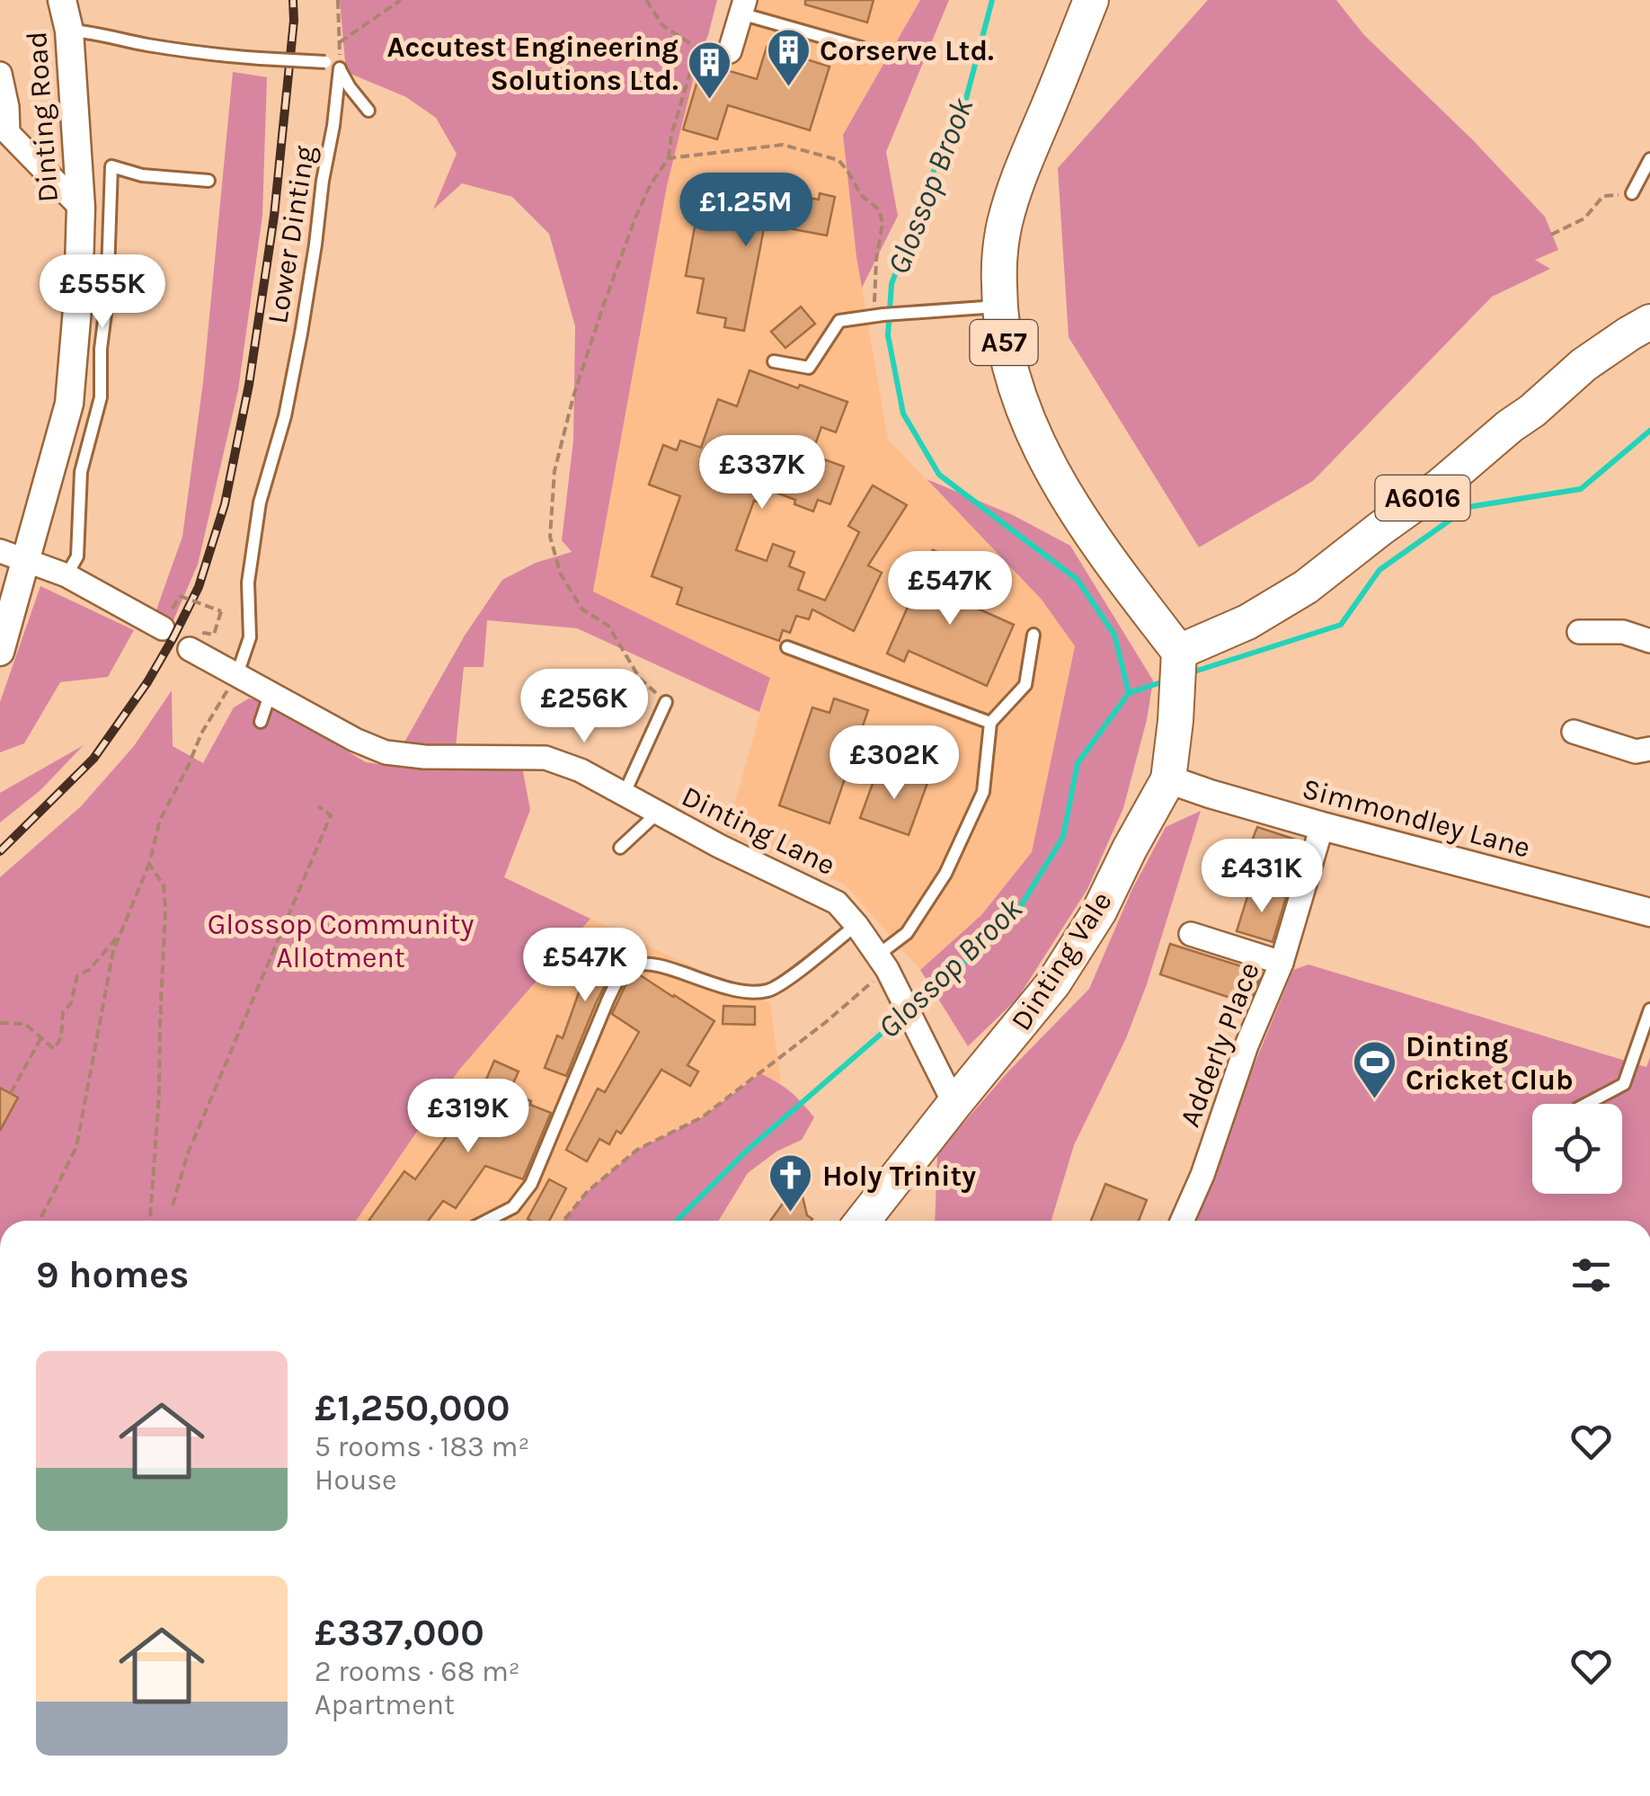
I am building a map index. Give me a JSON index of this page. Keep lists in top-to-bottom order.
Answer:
{
  "streets": {
    "main road": ["A57", "A6016", "Dinting Vale"],
    "street": [
      "Dinting Road",
      "Simmondley Lane",
      "Dinting Lane",
      "Adderly Place"
    ],
    "lane": ["Lower Dinting"]
  },
  "crossings": [
    ["Lower Dinting", "Dinting Lane"],
    ["A57", "A6016"],
    ["A57", "Dinting Vale"],
    ["A6016", "Dinting Vale"],
    ["Simmondley Lane", "Dinting Vale"],
    ["Simmondley Lane", "Adderly Place"],
    ["Dinting Lane", "Dinting Vale"]
  ],
  "water": ["Glossop Brook"],
  "parks": ["Glossop Community Allotment"],
  "places": {
    "building": ["Corserve Ltd.", "Accutest Engineering Solutions Ltd."],
    "sports": ["Dinting Cricket Club"],
    "church": ["Holy Trinity"]
  },
  "page": {
    "price": [
      "£1.25M",
      "£555K",
      "£337K",
      "£547K",
      "£256K",
      "£302K",
      "£431K",
      "£547K",
      "£319K"
    ],
    "heading": "9 homes",
    "list": [
      {
        "name": "£1,250,000",
        "note": "5 rooms · 183 m² · House"
      },
      {
        "name": "£337,000",
        "note": "2 rooms · 68 m² · Apartment"
      }
    ]
  }
}
